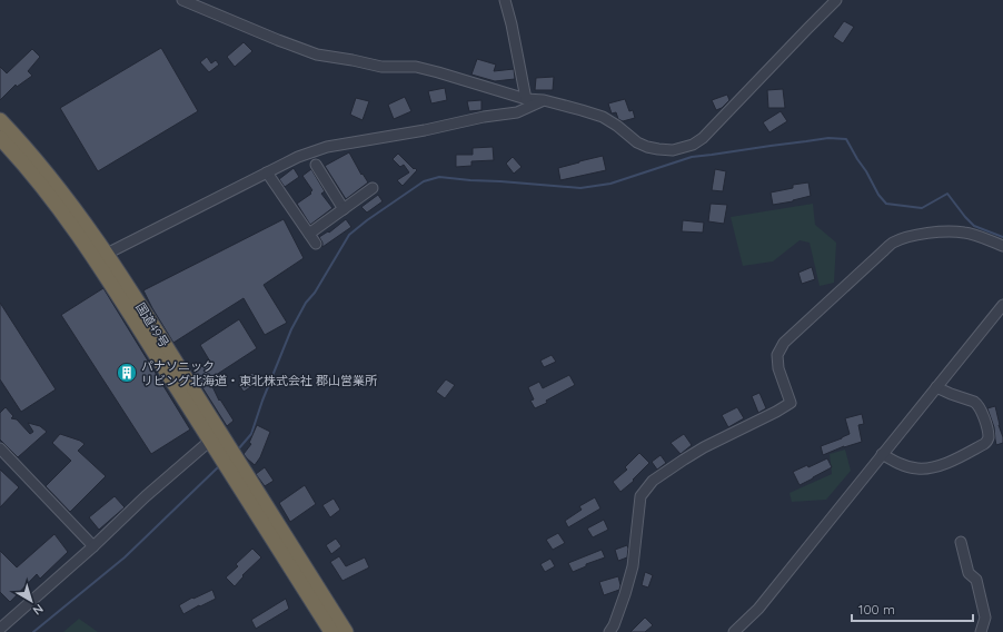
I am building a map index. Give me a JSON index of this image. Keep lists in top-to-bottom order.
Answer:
{
  "streets": {
    "highway": ["国道49号"]
  },
  "places": {
    "building": ["パナソニック リビング北海道・東北株式会社 郡山営業所"]
  },
  "scale_bar": "100 m",
  "north": "bottom right"
}
